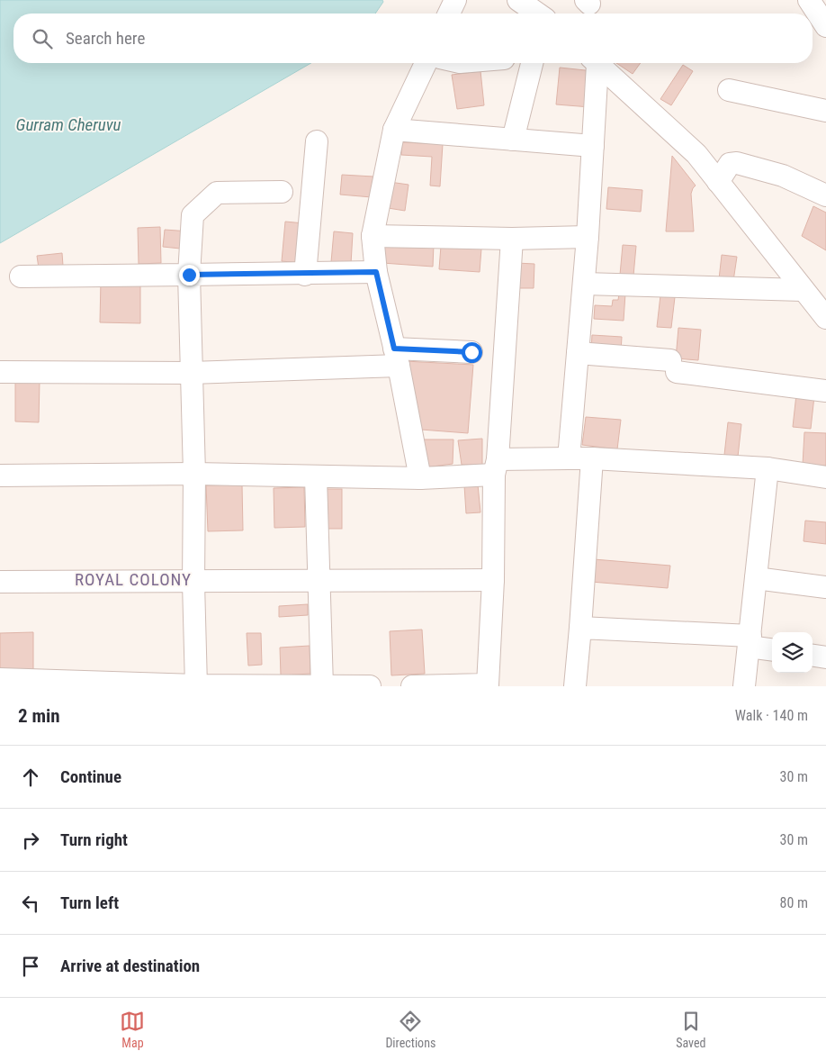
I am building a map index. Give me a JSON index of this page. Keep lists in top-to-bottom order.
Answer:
{
  "districts": ["ROYAL COLONY"],
  "water": ["Gurram Cheruvu"],
  "page": {
    "search": "Search here",
    "heading": ["2 min", "Walk · 140 m"],
    "list": [
      ["Continue", "30 m"],
      ["Turn right", "30 m"],
      ["Turn left", "80 m"],
      "Arrive at destination"
    ],
    "nav": ["Map", "Directions", "Saved"]
  }
}
